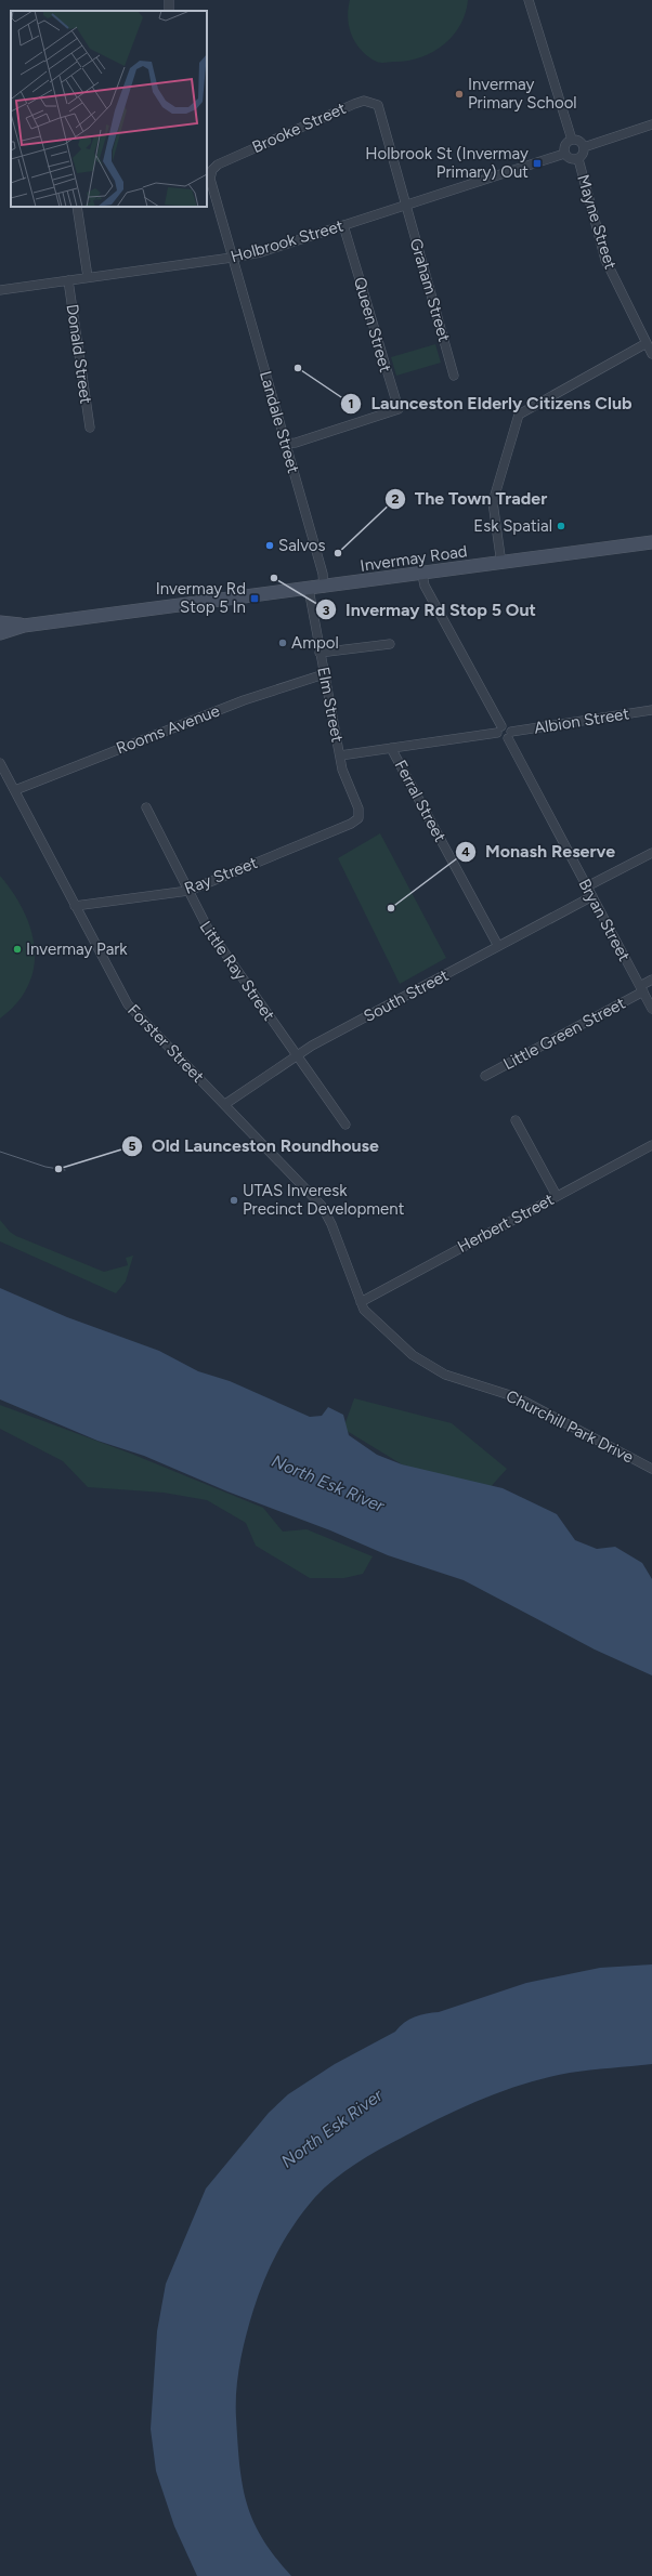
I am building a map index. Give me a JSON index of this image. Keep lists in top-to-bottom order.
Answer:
{
  "streets": {
    "main road": ["Invermay Road"],
    "street": [
      "Brooke Street",
      "Mayne Street",
      "Holbrook Street",
      "Graham Street",
      "Queen Street",
      "Donald Street",
      "Landale Street",
      "Elm Street",
      "Albion Street",
      "Rooms Avenue",
      "Ferral Street",
      "Ray Street",
      "Bryan Street",
      "Little Ray Street",
      "South Street",
      "Little Green Street",
      "Forster Street",
      "Herbert Street",
      "Churchill Park Drive"
    ]
  },
  "crossings": [
    ["Brooke Street", "Holbrook Street"],
    ["Brooke Street", "Graham Street"],
    ["Brooke Street", "Landale Street"],
    ["Mayne Street", "Holbrook Street"],
    ["Holbrook Street", "Graham Street"],
    ["Holbrook Street", "Queen Street"],
    ["Holbrook Street", "Donald Street"],
    ["Holbrook Street", "Landale Street"],
    ["Queen Street", "Landale Street"],
    ["Landale Street", "Invermay Road"],
    ["Invermay Road", "Elm Street"],
    ["Elm Street", "Rooms Avenue"],
    ["Elm Street", "Ray Street"],
    ["Albion Street", "Bryan Street"],
    ["Rooms Avenue", "Forster Street"],
    ["Ferral Street", "South Street"],
    ["Ray Street", "Little Ray Street"],
    ["Ray Street", "Forster Street"],
    ["Bryan Street", "South Street"],
    ["Bryan Street", "Little Green Street"],
    ["Little Ray Street", "South Street"],
    ["South Street", "Forster Street"],
    ["Forster Street", "Herbert Street"],
    ["Forster Street", "Churchill Park Drive"],
    ["Herbert Street", "Churchill Park Drive"]
  ],
  "water": ["North Esk River"],
  "places": {
    "other": [
      "Invermay Primary School",
      "Launceston Elderly Citizens Club",
      "Esk Spatial",
      "Salvos",
      "The Town Trader",
      "Invermay Rd Stop 5 Out",
      "Ampol",
      "Monash Reserve",
      "Invermay Park",
      "Old Launceston Roundhouse",
      "UTAS Inveresk Precinct Development"
    ],
    "transit": ["Holbrook St (Invermay Primary) Out", "Invermay Rd Stop 5 In"]
  }
}
